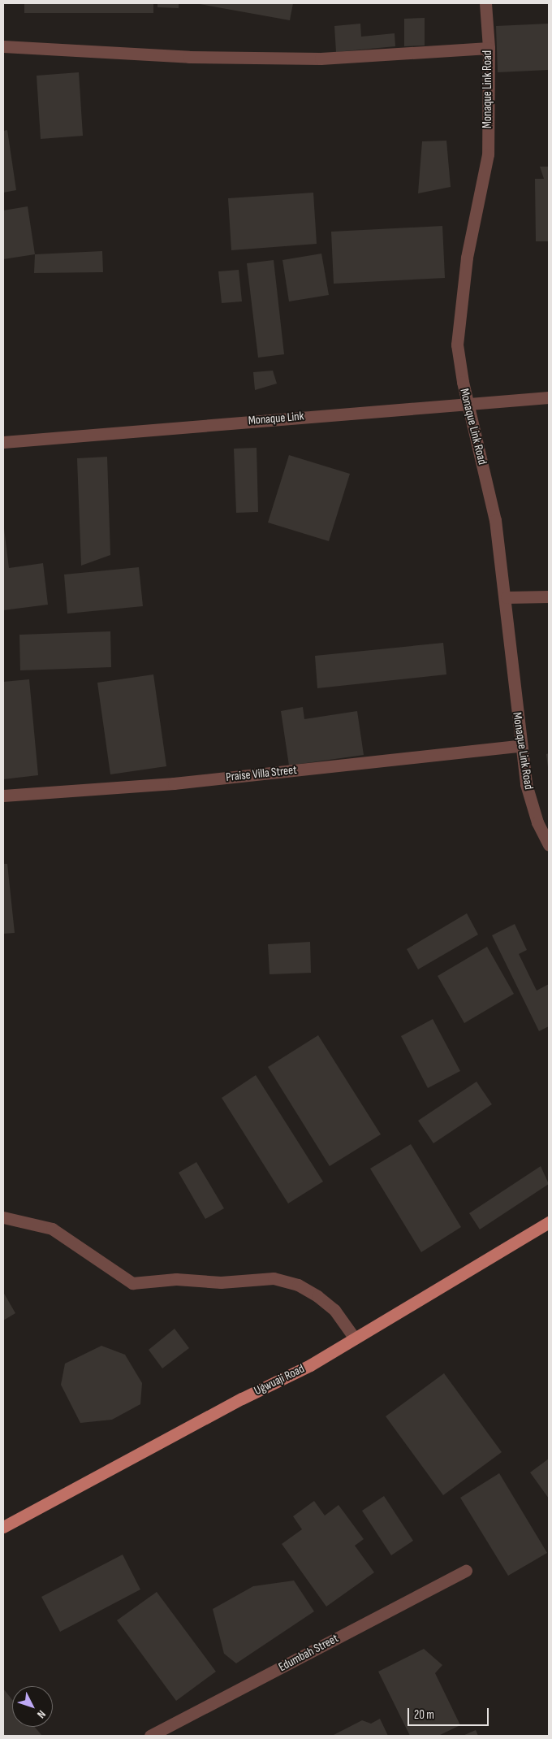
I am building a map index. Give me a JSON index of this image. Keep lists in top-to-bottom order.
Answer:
{
  "streets": {
    "main road": ["Ugwuaji Road"],
    "street": [
      "Monaque Link Road",
      "Monaque Link",
      "Praise Villa Street",
      "Edumbah Street"
    ]
  },
  "crossings": [
    ["Monaque Link Road", "Monaque Link"],
    ["Monaque Link Road", "Praise Villa Street"]
  ],
  "scale_bar": "20 m",
  "north": "bottom right"
}
